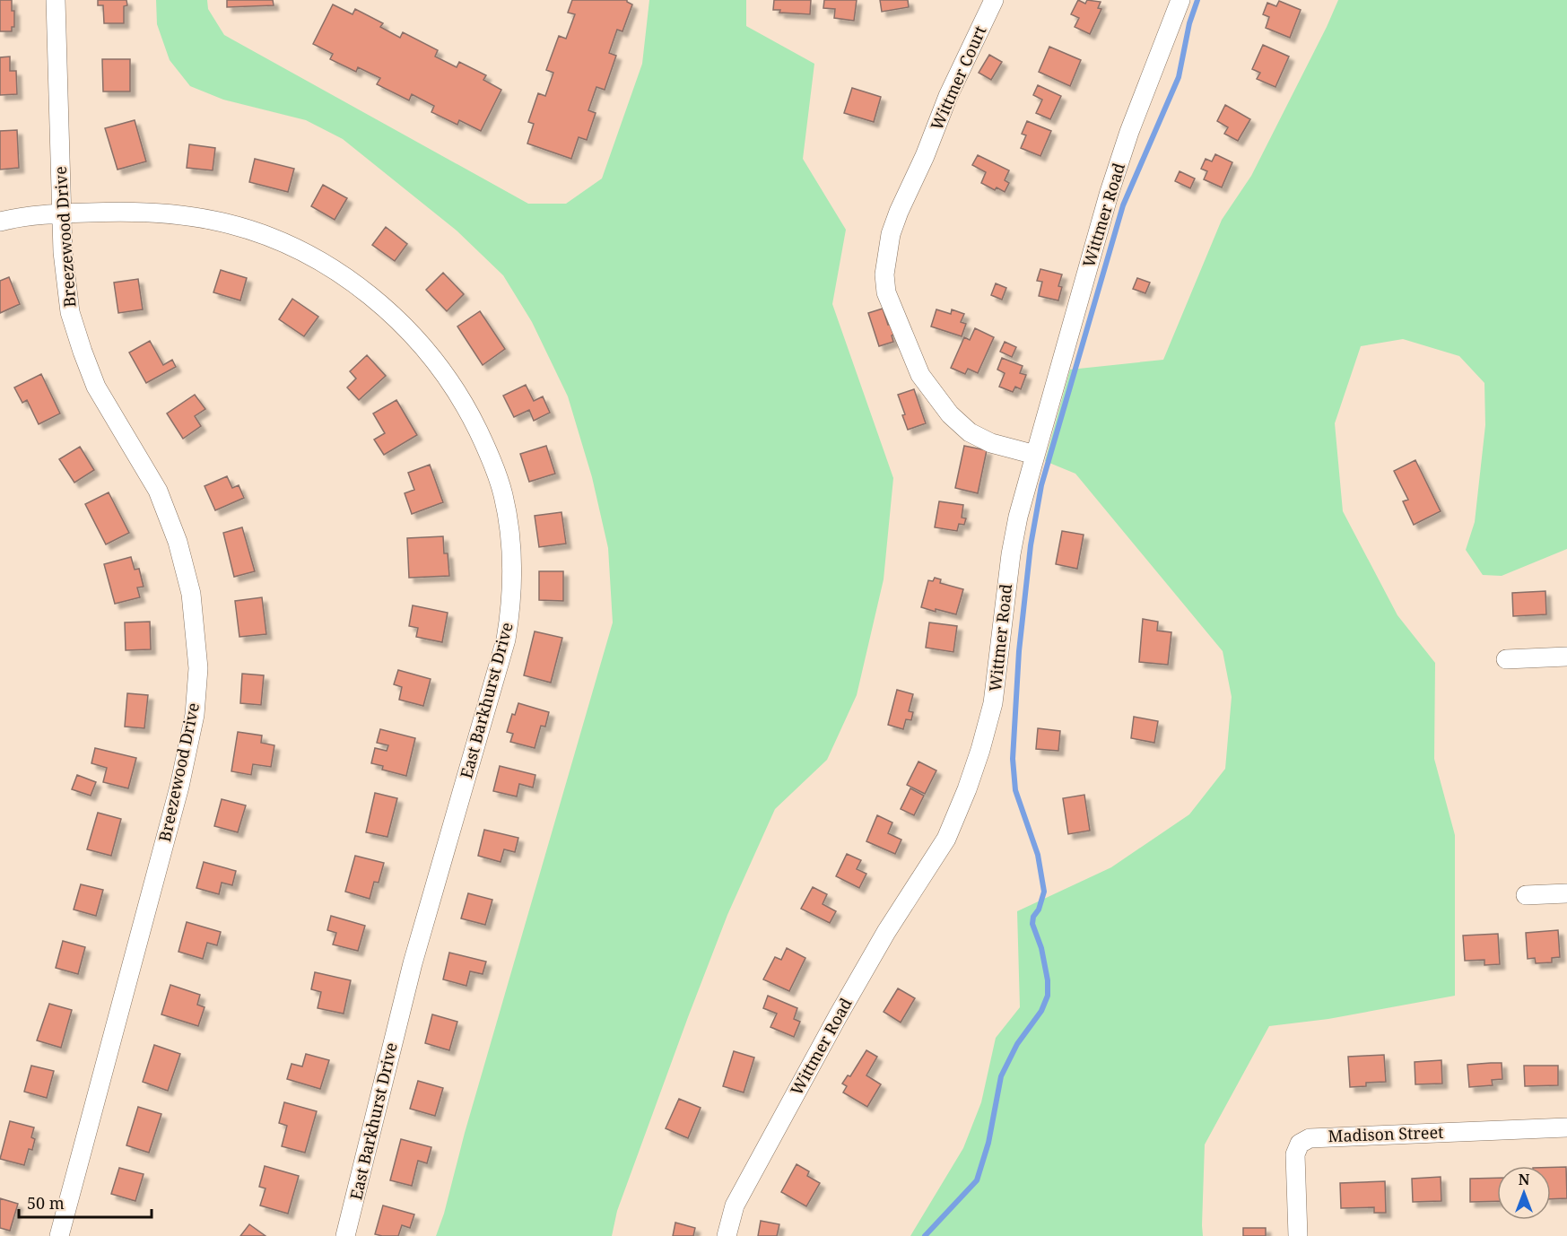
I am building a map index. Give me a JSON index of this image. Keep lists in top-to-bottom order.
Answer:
{
  "streets": {
    "street": [
      "Wittmer Court",
      "Wittmer Road",
      "Breezewood Drive",
      "East Barkhurst Drive",
      "Madison Street"
    ]
  },
  "crossings": [
    ["Wittmer Court", "Wittmer Road"],
    ["Breezewood Drive", "East Barkhurst Drive"]
  ],
  "scale_bar": "50 m",
  "north": "top"
}
